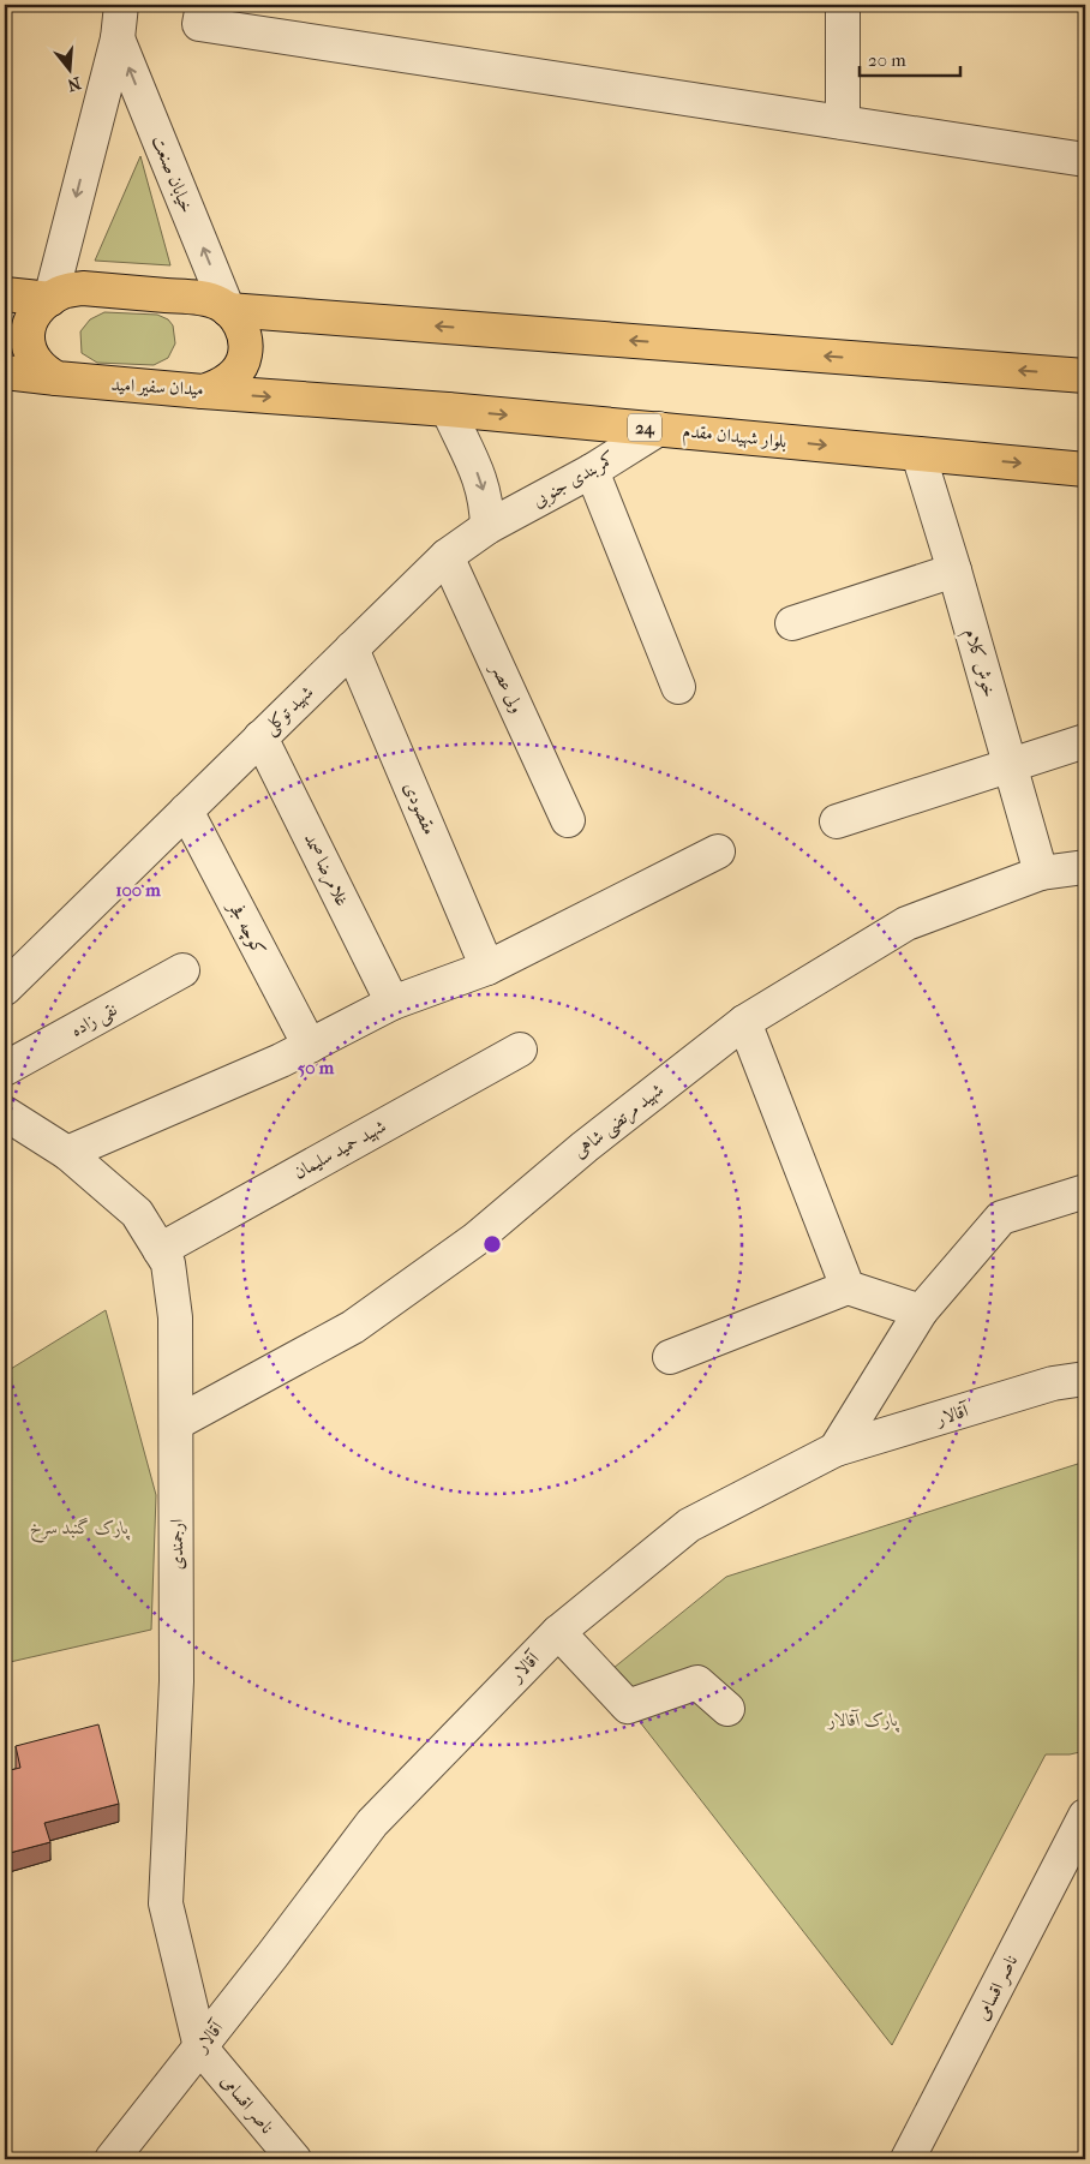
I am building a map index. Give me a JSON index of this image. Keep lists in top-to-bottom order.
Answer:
{
  "streets": {
    "main road": ["میدان سفیر امید", "24", "بلوار شهیدان مقدم"],
    "street": [
      "خیابان صنعت",
      "کمربندی جنوبی",
      "خوش کلام",
      "ولی عصر",
      "شهید توکلی",
      "مقصودی",
      "غلامرضا صمد",
      "كوچه فجر",
      "نقی زاده",
      "شهید مرتضی شاهی",
      "شهید حمید سلیمان",
      "آقالار",
      "ارجمندی",
      "ناصر اقسامی"
    ]
  },
  "crossings": [
    ["خیابان صنعت", "میدان سفیر امید"],
    ["میدان سفیر امید", "24"],
    ["میدان سفیر امید", "بلوار شهیدان مقدم"],
    ["بلوار شهیدان مقدم", "کمربندی جنوبی"],
    ["بلوار شهیدان مقدم", "خوش کلام"],
    ["کمربندی جنوبی", "شهید توکلی"],
    ["خوش کلام", "شهید مرتضی شاهی"],
    ["ولی عصر", "شهید توکلی"],
    ["شهید توکلی", "مقصودی"],
    ["شهید توکلی", "غلامرضا صمد"],
    ["شهید توکلی", "كوچه فجر"],
    ["شهید مرتضی شاهی", "ارجمندی"],
    ["شهید حمید سلیمان", "ارجمندی"],
    ["آقالار", "ارجمندی"],
    ["آقالار", "ناصر اقسامی"],
    ["ارجمندی", "ناصر اقسامی"]
  ],
  "parks": ["پارک گنبد سرخ", "پارک آقالار"],
  "scale_bar": "20 m",
  "north": "bottom",
  "rings": ["100 m", "50 m"]
}
